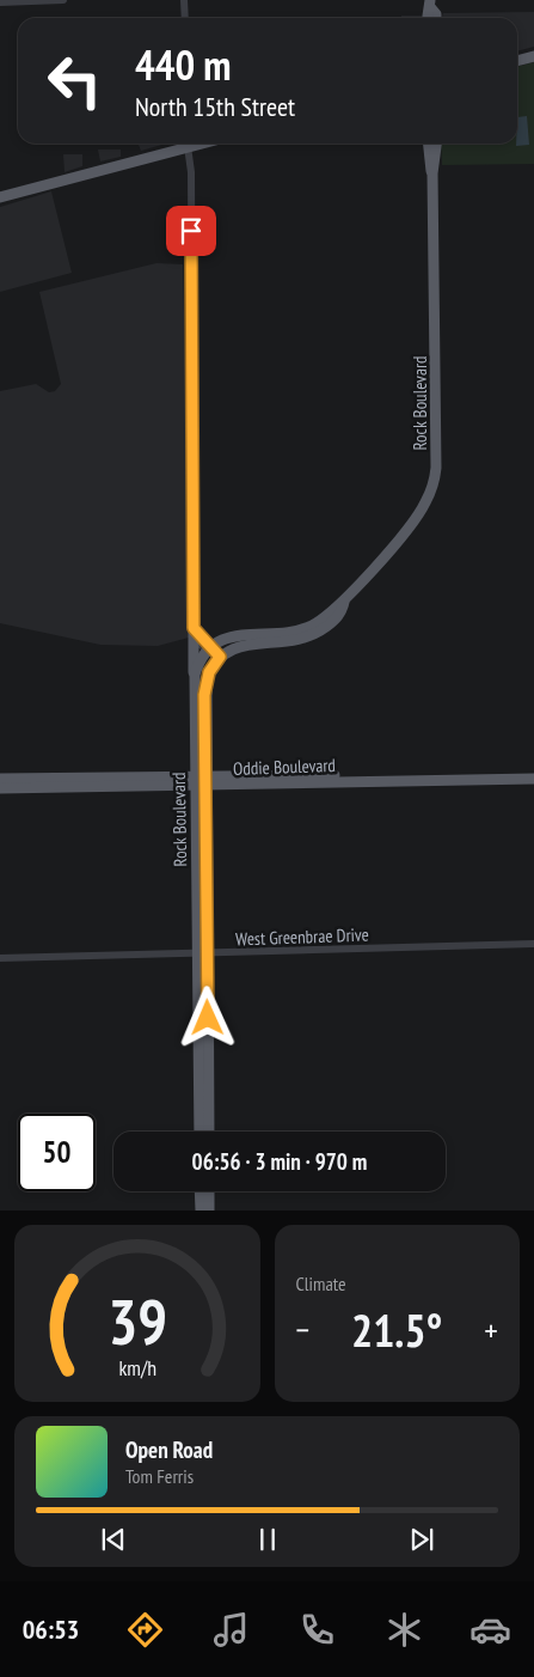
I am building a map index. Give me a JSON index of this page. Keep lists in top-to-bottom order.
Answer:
{
  "streets": {
    "main road": ["Rock Boulevard", "Oddie Boulevard"],
    "street": ["West Greenbrae Drive"]
  },
  "crossings": [
    ["Rock Boulevard", "Oddie Boulevard"],
    ["Rock Boulevard", "West Greenbrae Drive"]
  ],
  "page": {
    "turn": ["440 m", "North 15th Street"],
    "limit": "50",
    "trip": "06:56 · 3 min · 970 m",
    "tile": "Climate",
    "heat": ["−", "21.5°", "+"],
    "song": ["Open Road", "Tom Ferris"],
    "tabs": "06:53",
    "gauge": ["39", "km/h"]
  }
}
